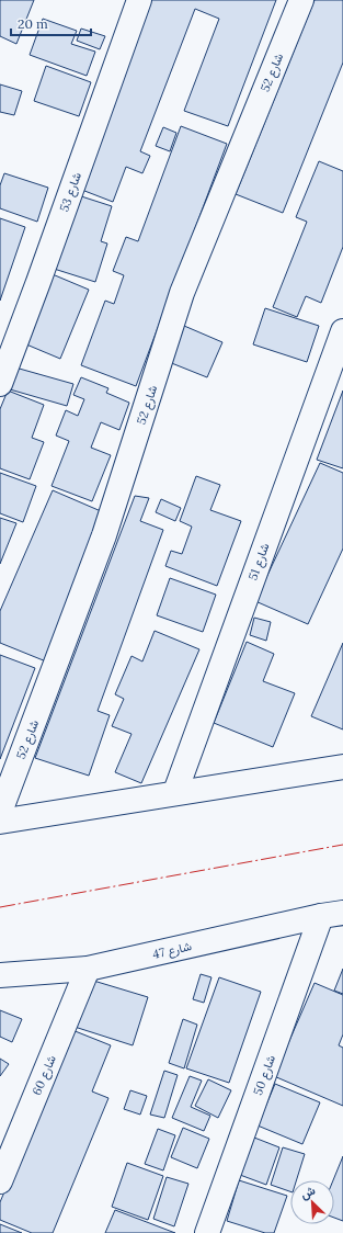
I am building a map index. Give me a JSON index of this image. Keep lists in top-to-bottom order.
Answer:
{
  "streets": {
    "street": [
      "شارع 52",
      "شارع 53",
      "شارع 51",
      "شارع 47",
      "شارع 60",
      "شارع 50"
    ]
  },
  "crossings": [
    ["شارع 47", "شارع 60"],
    ["شارع 47", "شارع 50"]
  ],
  "scale_bar": "20 m",
  "north": "top left"
}
